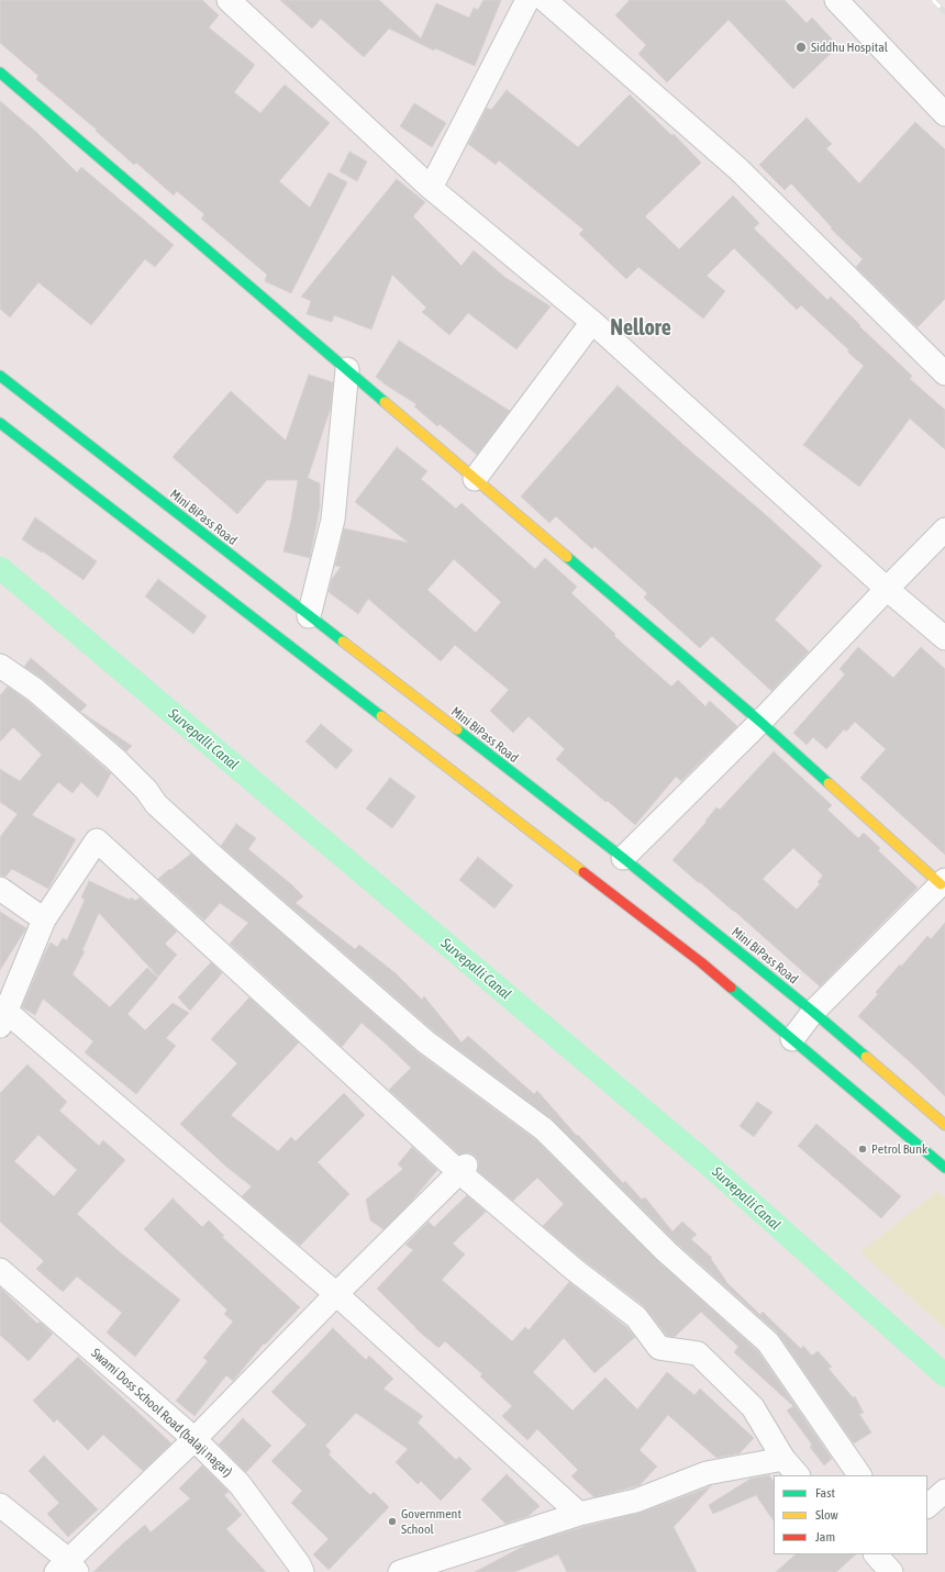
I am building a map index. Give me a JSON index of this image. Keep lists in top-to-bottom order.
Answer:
{
  "streets": {
    "main road": ["Mini BiPass Road"],
    "street": ["Swami Doss School Road (balaji nagar)"]
  },
  "districts": ["Nellore"],
  "water": ["Survepalli Canal"],
  "places": ["Siddhu Hospital", "Petrol Bunk", "Government School"],
  "legend": ["Fast", "Slow", "Jam"]
}
